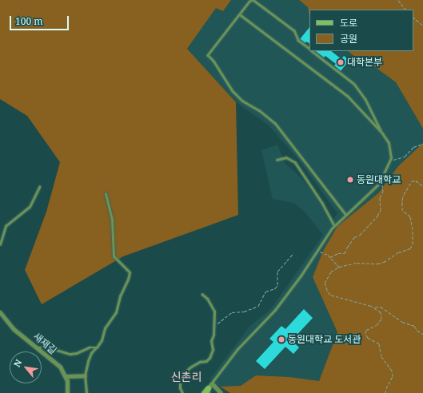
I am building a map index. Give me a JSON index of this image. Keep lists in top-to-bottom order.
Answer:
{
  "streets": {
    "street": ["새재길"]
  },
  "districts": ["신촌리"],
  "places": ["대학본부", "동원대학교", "동원대학교 도서관"],
  "legend": ["도로", "공원"],
  "scale_bar": "100 m",
  "north": "top left"
}
